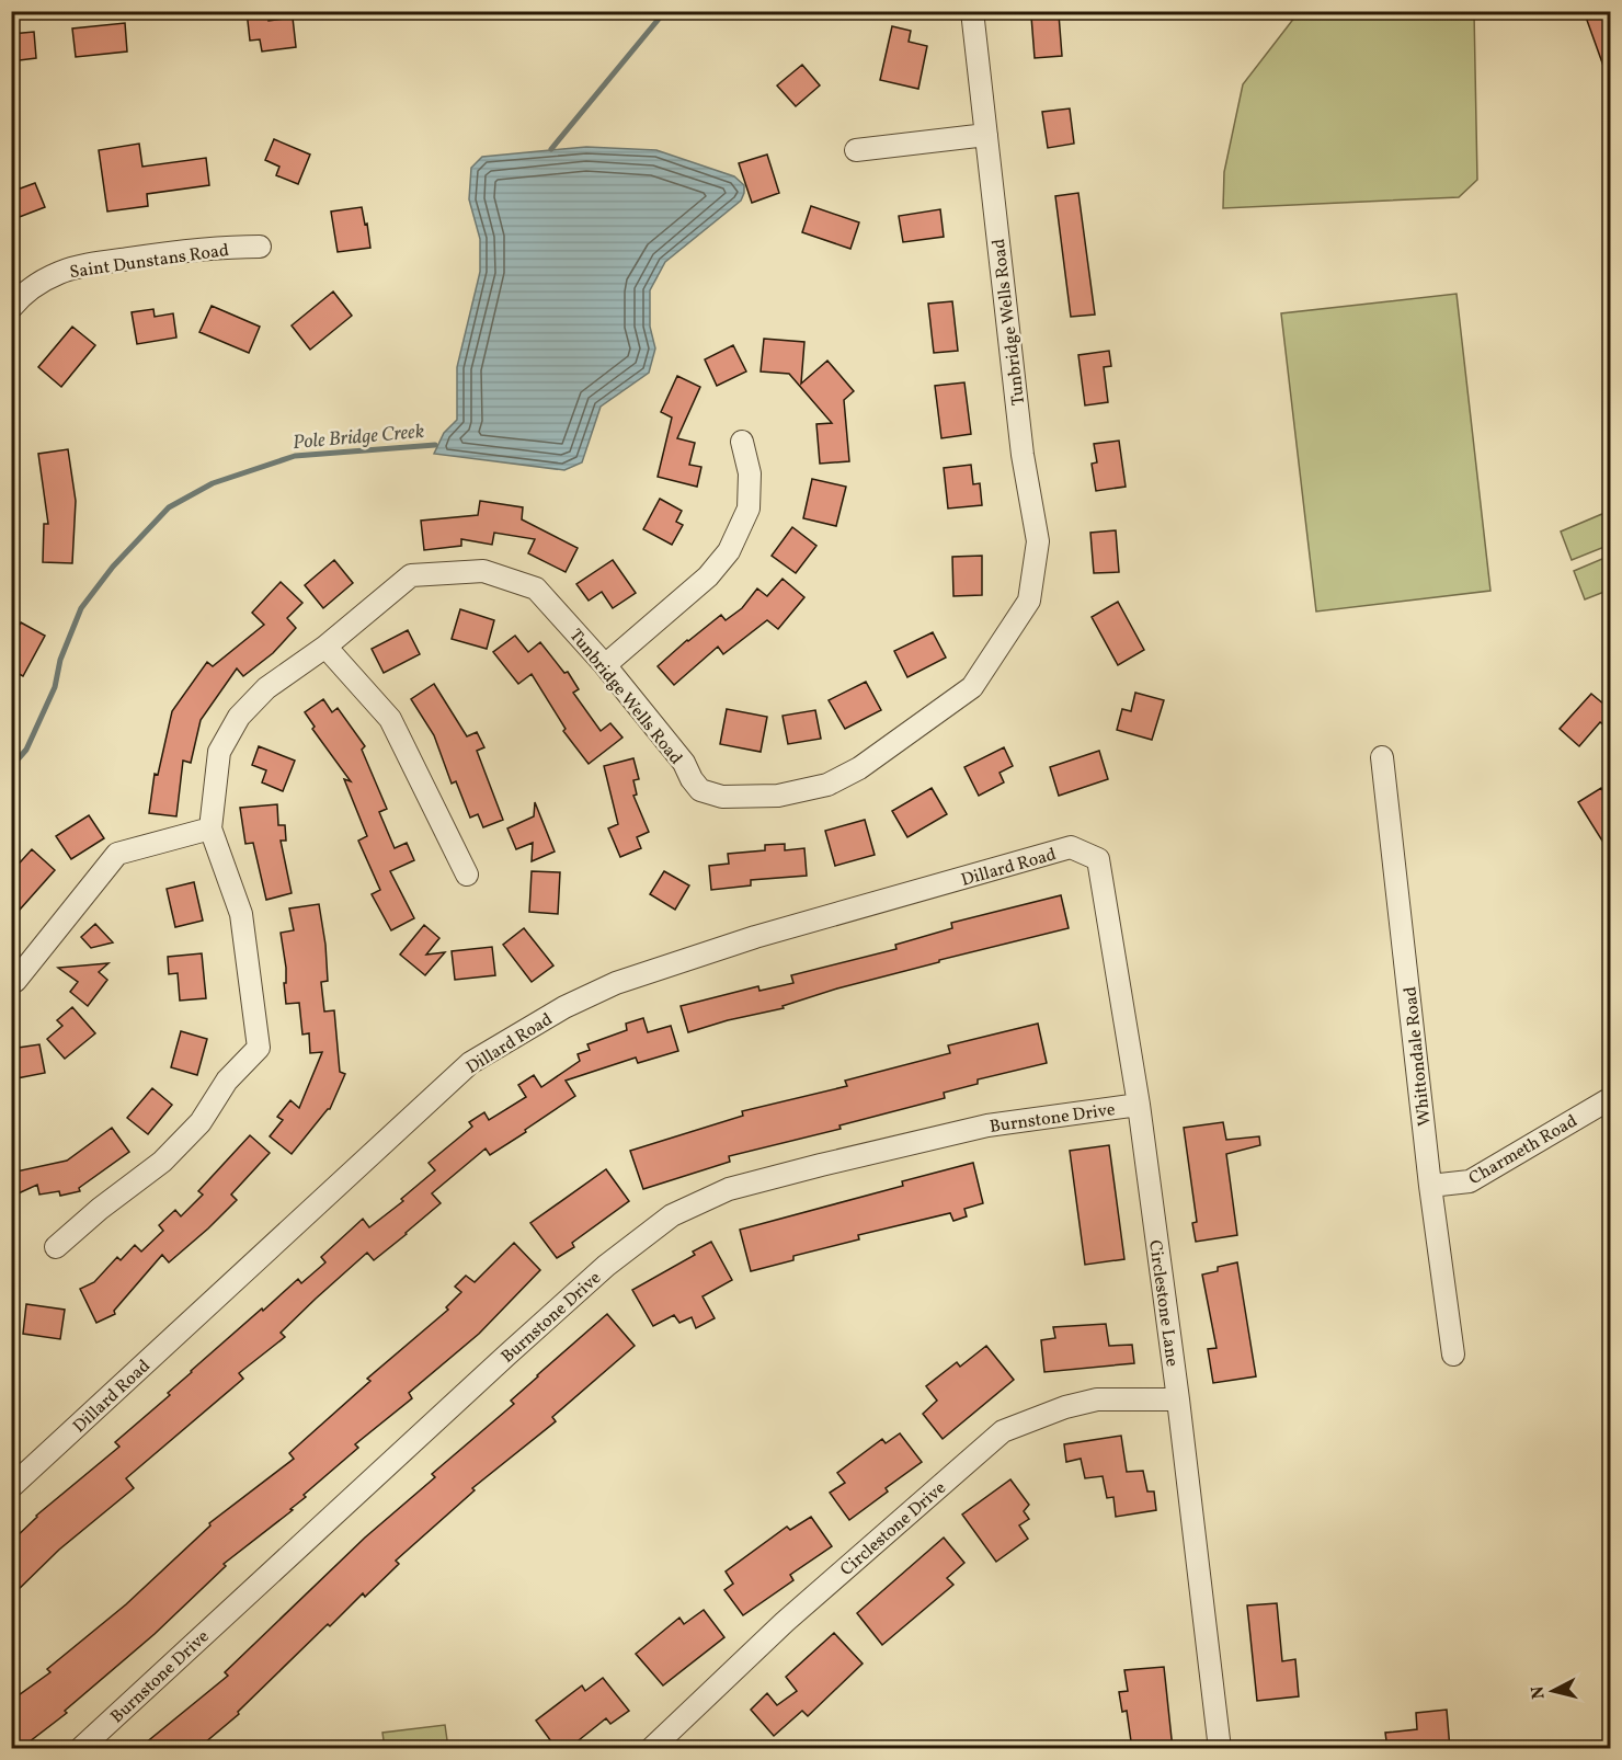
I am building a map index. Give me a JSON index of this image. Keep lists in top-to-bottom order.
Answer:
{
  "streets": {
    "street": [
      "Saint Dunstans Road",
      "Tunbridge Wells Road",
      "Dillard Road",
      "Whittondale Road",
      "Burnstone Drive",
      "Charmeth Road",
      "Circlestone Lane",
      "Circlestone Drive"
    ]
  },
  "crossings": [
    ["Dillard Road", "Circlestone Lane"],
    ["Whittondale Road", "Charmeth Road"],
    ["Burnstone Drive", "Circlestone Lane"],
    ["Circlestone Lane", "Circlestone Drive"]
  ],
  "water": ["Pole Bridge Creek"],
  "north": "left"
}
